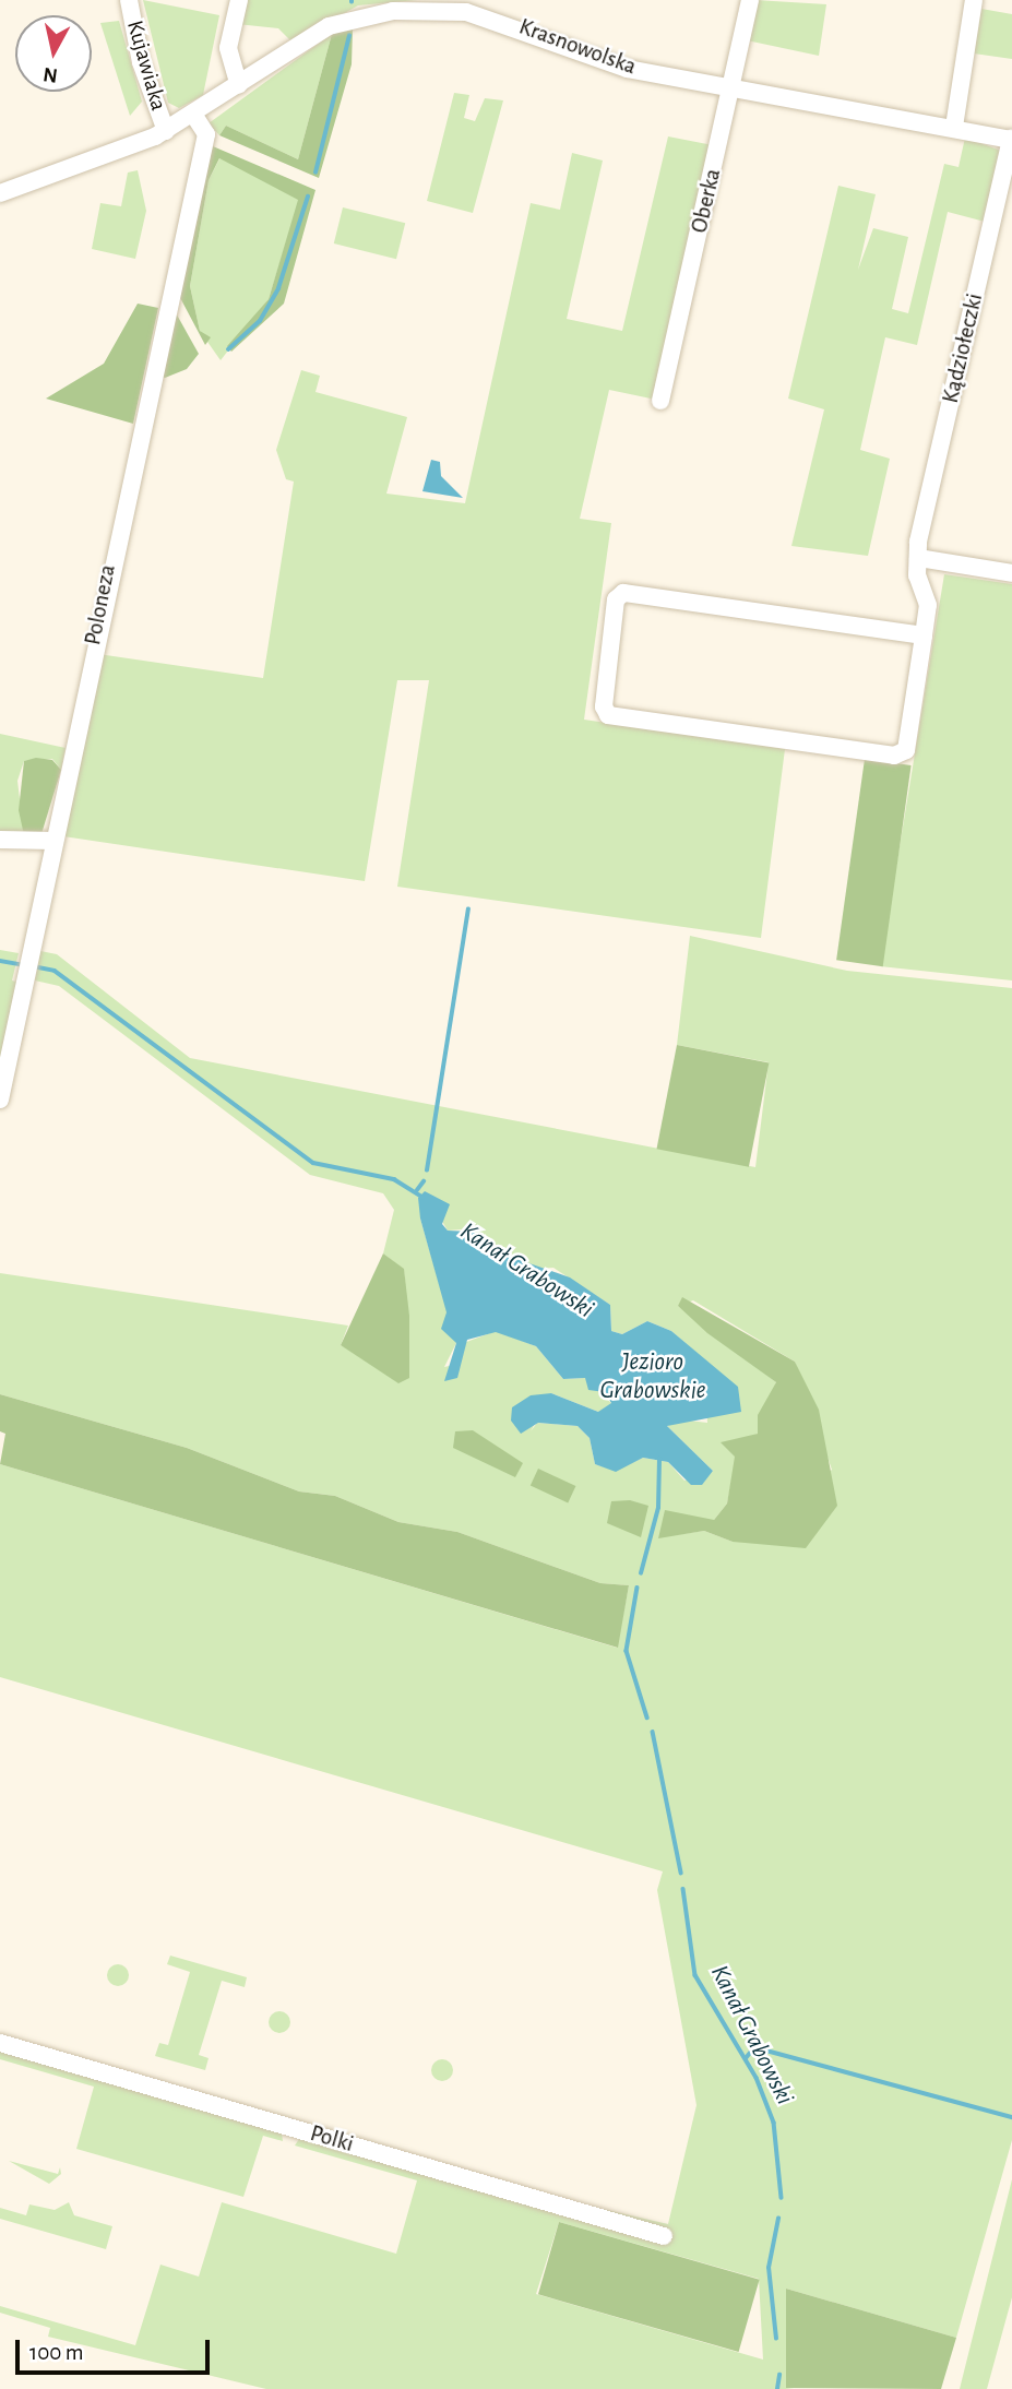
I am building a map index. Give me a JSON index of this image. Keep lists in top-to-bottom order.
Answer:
{
  "streets": {
    "street": [
      "Krasnowolska",
      "Kujawiaka",
      "Oberka",
      "Kądziołeczki",
      "Poloneza",
      "Polki"
    ]
  },
  "crossings": [
    ["Krasnowolska", "Kujawiaka"],
    ["Krasnowolska", "Oberka"],
    ["Krasnowolska", "Kądziołeczki"],
    ["Krasnowolska", "Poloneza"]
  ],
  "water": ["Kanał Grabowski", "Jezioro Grabowskie"],
  "scale_bar": "100 m",
  "north": "bottom"
}
